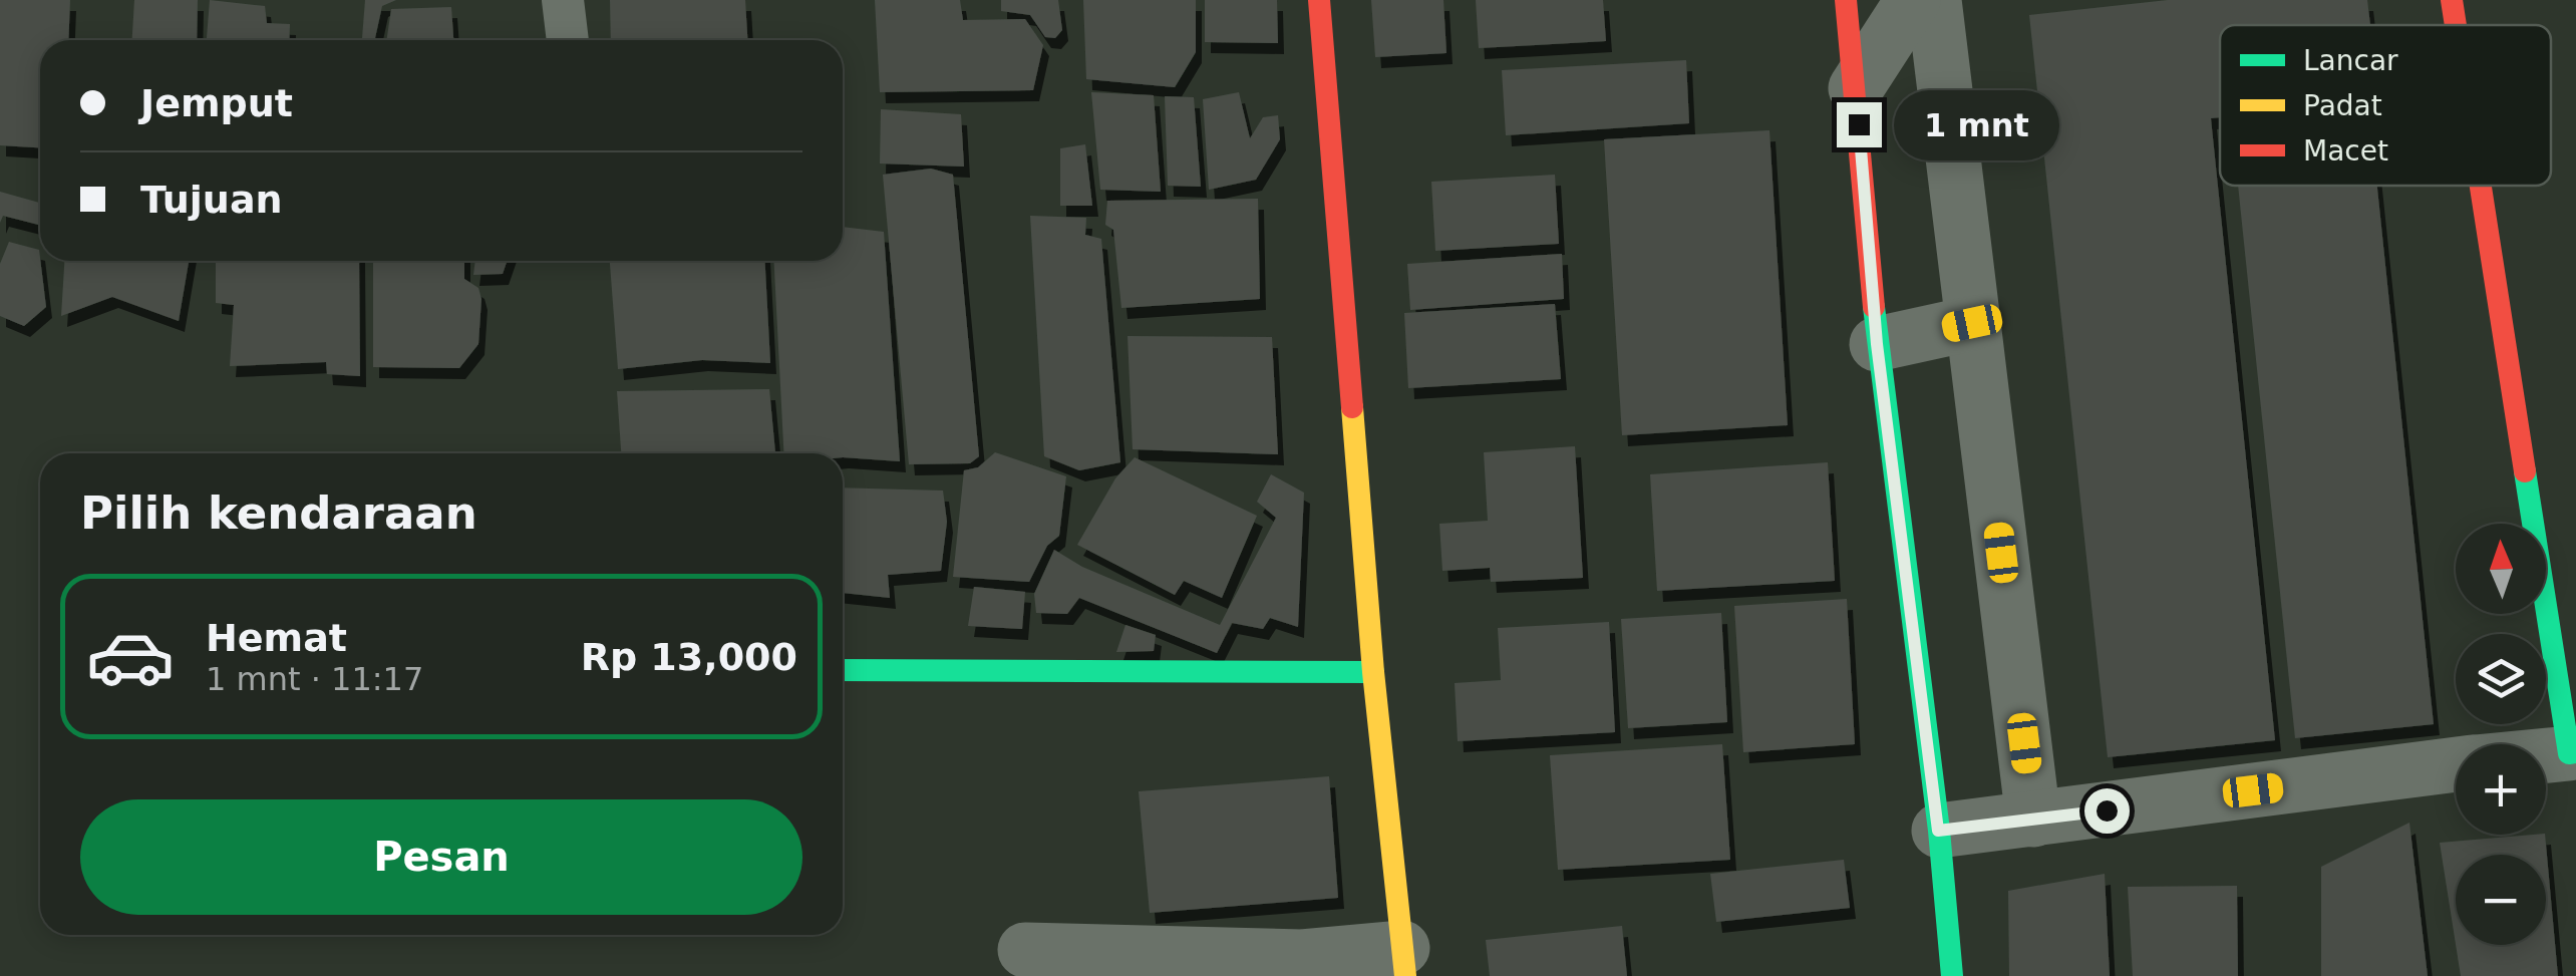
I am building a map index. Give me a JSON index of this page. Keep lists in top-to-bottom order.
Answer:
{
  "legend": ["Lancar", "Padat", "Macet"],
  "north": "top",
  "page": {
    "banner": ["Jemput", "Tujuan"],
    "bubble": "1 mnt",
    "heading": "Pilih kendaraan",
    "map_buttons": ["+", "−"],
    "list": [
      {
        "name": "Hemat",
        "note": "1 mnt · 11:17",
        "value": "Rp 13,000"
      }
    ],
    "buttons": "Pesan"
  }
}
